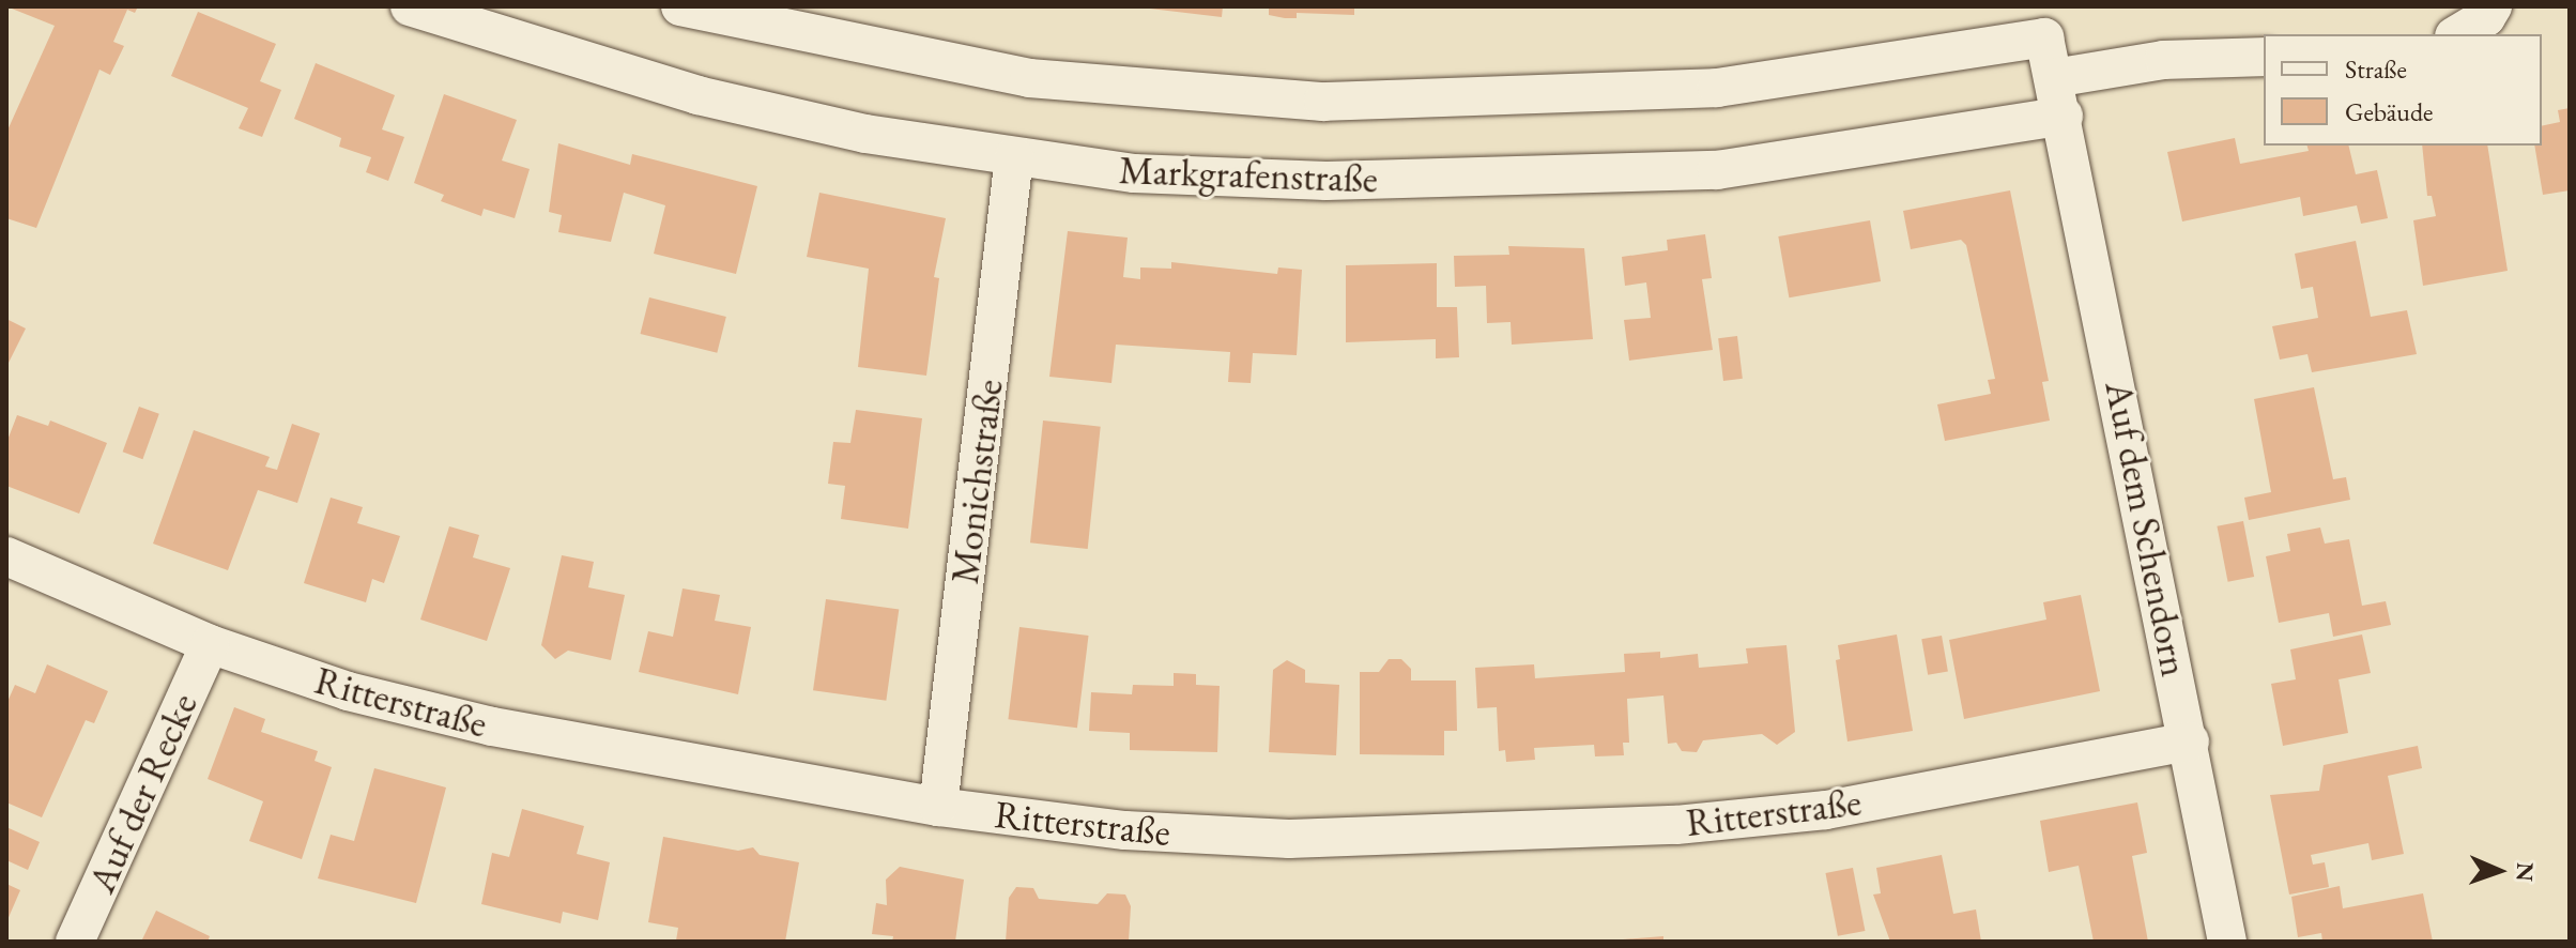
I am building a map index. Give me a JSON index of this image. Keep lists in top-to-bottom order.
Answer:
{
  "streets": {
    "street": [
      "Markgrafenstraße",
      "Monichstraße",
      "Auf dem Schendorn",
      "Ritterstraße",
      "Auf der Recke"
    ]
  },
  "crossings": [
    ["Markgrafenstraße", "Monichstraße"],
    ["Markgrafenstraße", "Auf dem Schendorn"],
    ["Monichstraße", "Ritterstraße"],
    ["Auf dem Schendorn", "Ritterstraße"],
    ["Ritterstraße", "Auf der Recke"]
  ],
  "legend": ["Straße", "Gebäude"],
  "north": "right"
}
